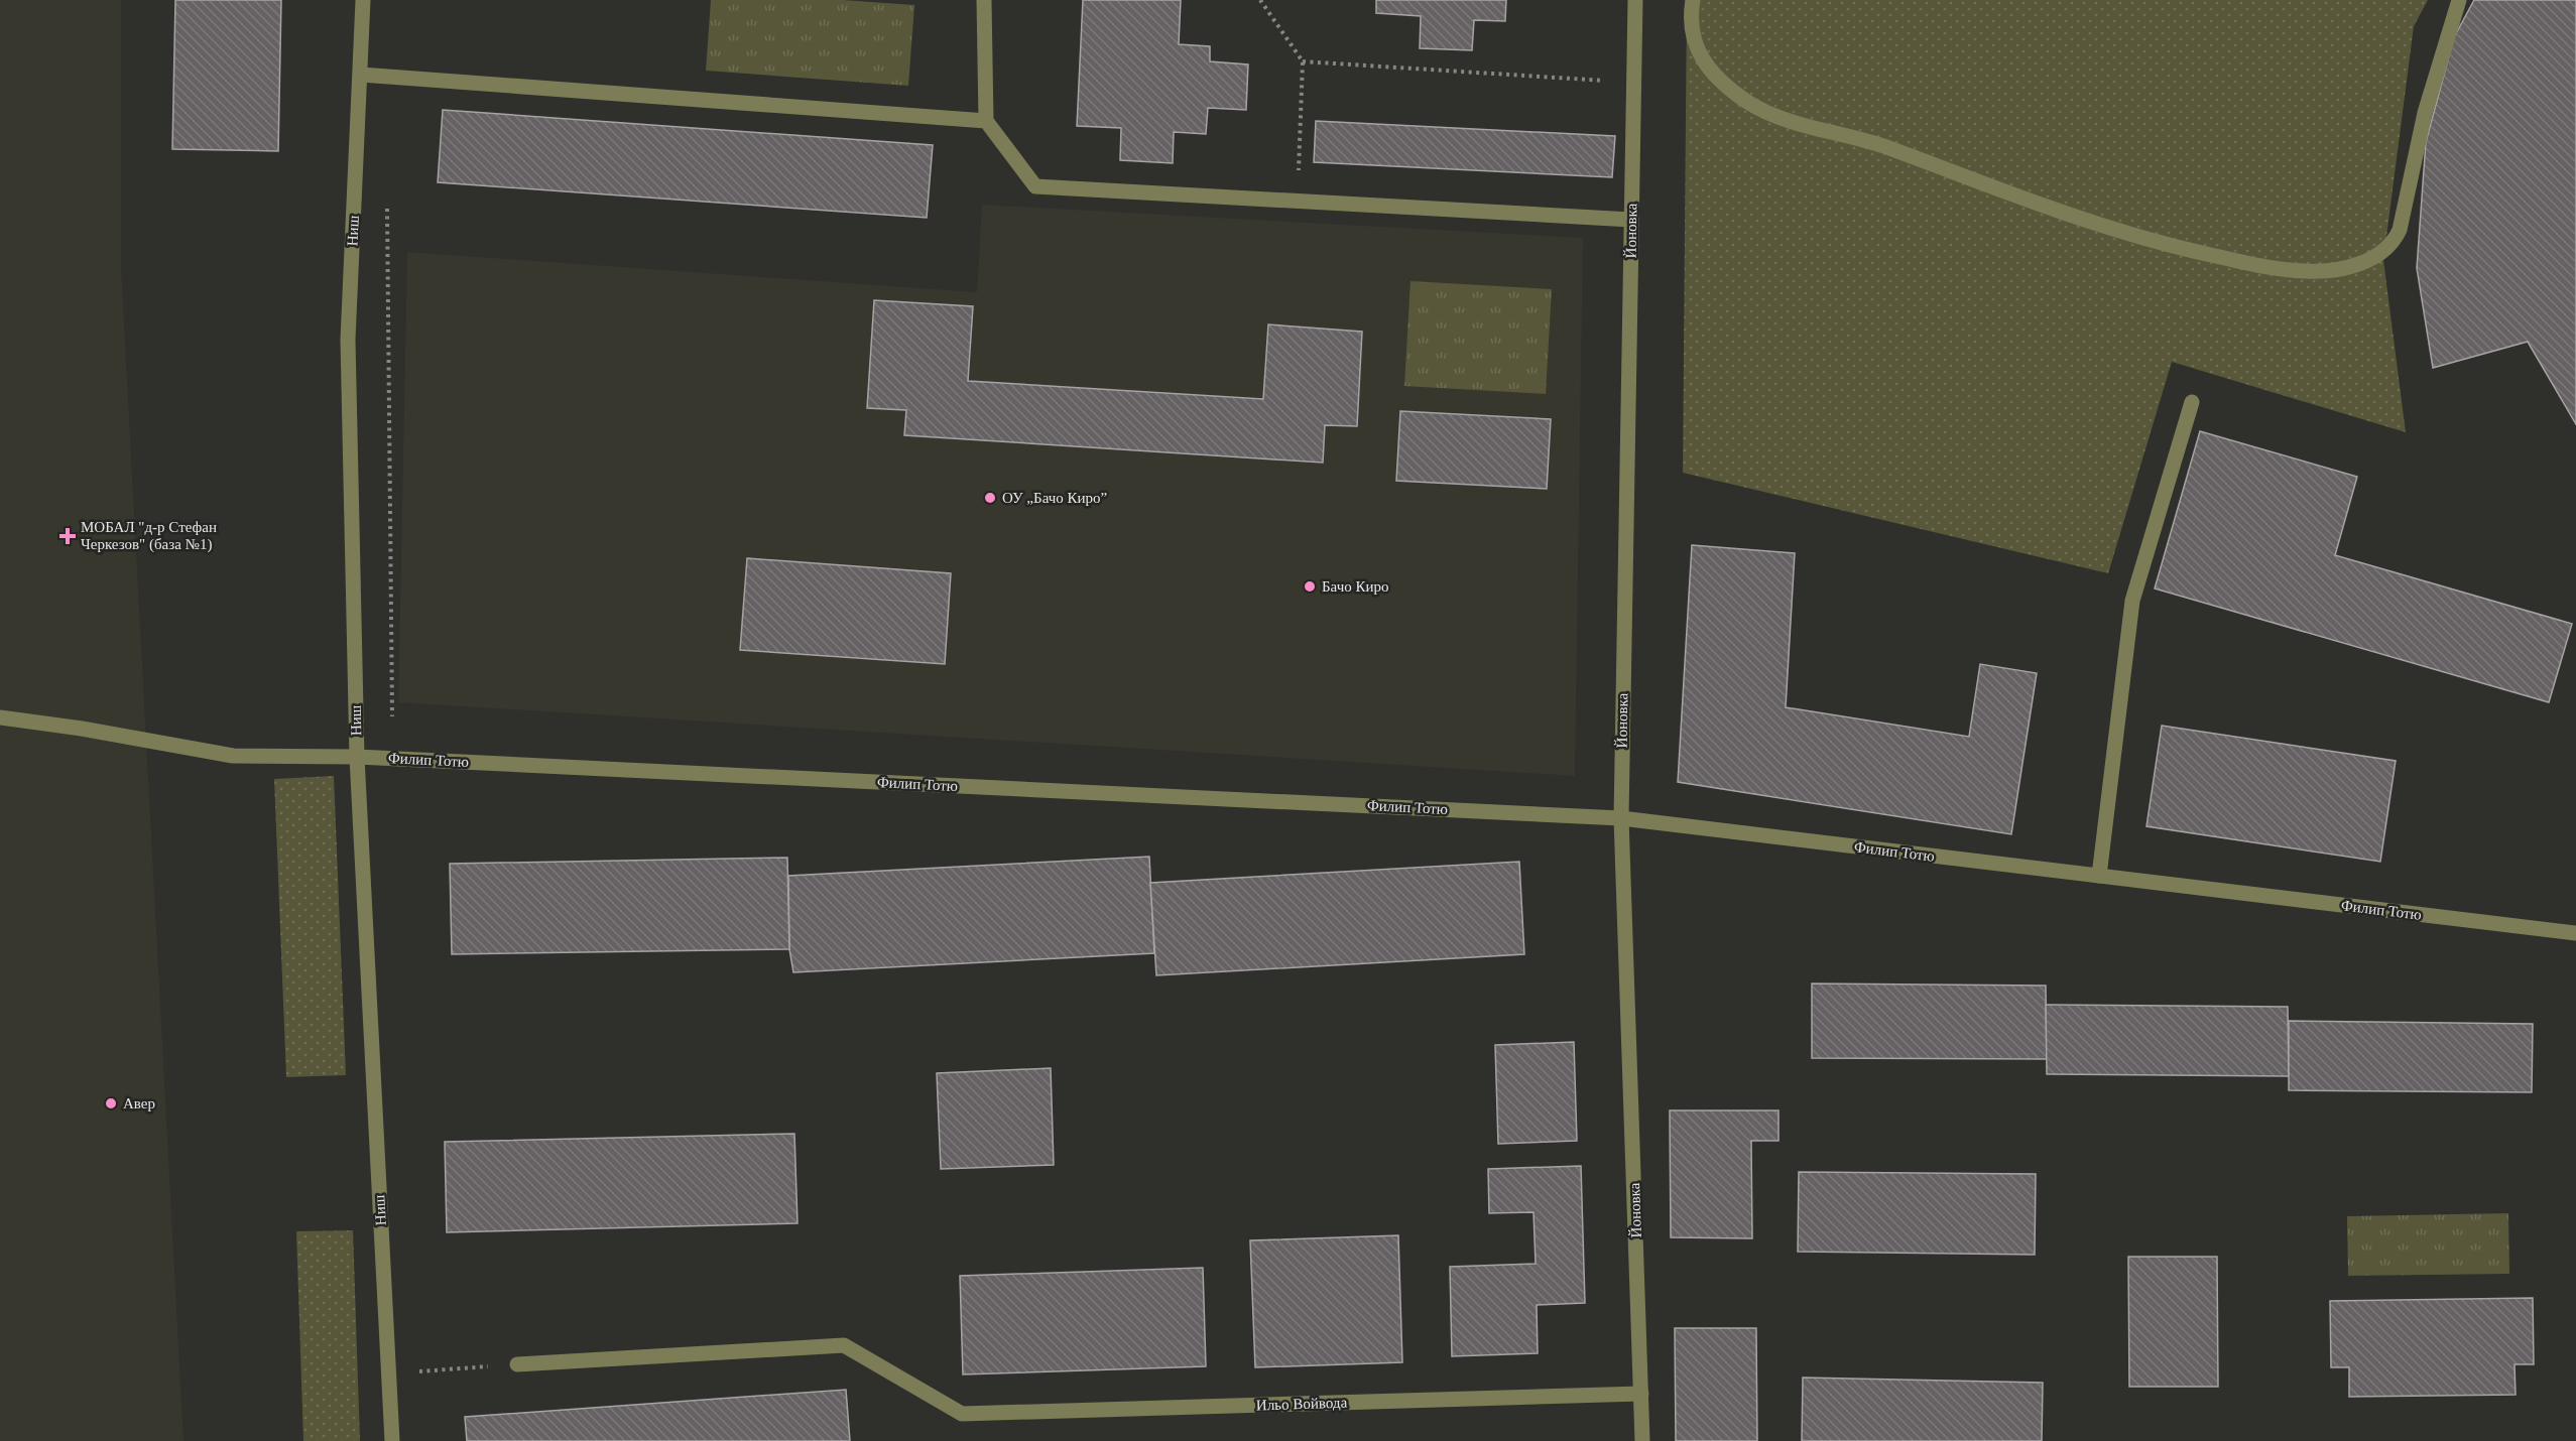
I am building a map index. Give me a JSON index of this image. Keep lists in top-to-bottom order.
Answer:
{
  "streets": {
    "street": [
      "Ниш",
      "Йоновка",
      "Филип Тотю",
      "Ильо Войвода"
    ]
  },
  "crossings": [
    ["Ниш", "Филип Тотю"],
    ["Йоновка", "Филип Тотю"],
    ["Йоновка", "Ильо Войвода"]
  ],
  "places": {
    "other": ["ОУ „Бачо Киро”", "Бачо Киро", "Авер"],
    "health": ["МОБАЛ \"д-р Стефан Черкезов\" (база №1)"]
  }
}
